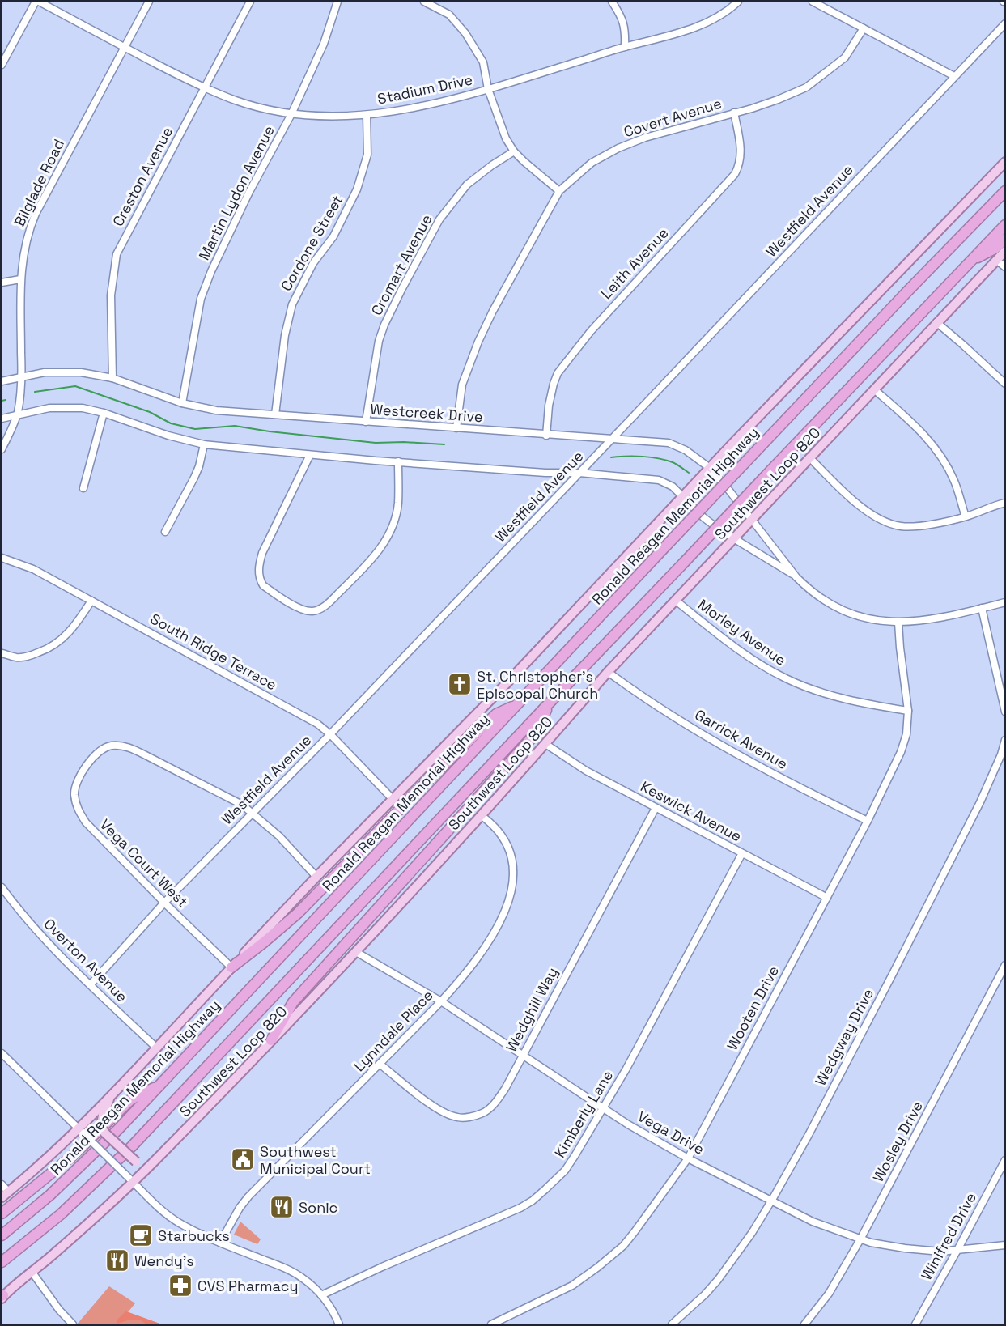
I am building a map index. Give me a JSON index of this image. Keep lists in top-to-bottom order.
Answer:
{
  "streets": {
    "highway": ["Ronald Reagan Memorial Highway"],
    "main road": ["Southwest Loop 820"],
    "street": [
      "Stadium Drive",
      "Covert Avenue",
      "Creston Avenue",
      "Bilglade Road",
      "Martin Lydon Avenue",
      "Westfield Avenue",
      "Cordone Street",
      "Leith Avenue",
      "Cromart Avenue",
      "Westcreek Drive",
      "Morley Avenue",
      "South Ridge Terrace",
      "Garrick Avenue",
      "Keswick Avenue",
      "Vega Court West",
      "Overton Avenue",
      "Wooten Drive",
      "Wedghill Way",
      "Lynndale Place",
      "Wedgway Drive",
      "Kimberly Lane",
      "Vega Drive",
      "Wosley Drive",
      "Winifred Drive"
    ]
  },
  "crossings": [
    ["Stadium Drive", "Creston Avenue"],
    ["Stadium Drive", "Bilglade Road"],
    ["Stadium Drive", "Martin Lydon Avenue"],
    ["Stadium Drive", "Cordone Street"],
    ["Covert Avenue", "Leith Avenue"],
    ["Covert Avenue", "Westcreek Drive"],
    ["Creston Avenue", "Westcreek Drive"],
    ["Bilglade Road", "Westcreek Drive"],
    ["Martin Lydon Avenue", "Westcreek Drive"],
    ["Westfield Avenue", "Westcreek Drive"],
    ["Westfield Avenue", "South Ridge Terrace"],
    ["Westfield Avenue", "Vega Court West"],
    ["Westfield Avenue", "Overton Avenue"],
    ["Cordone Street", "Westcreek Drive"],
    ["Leith Avenue", "Westcreek Drive"],
    ["Cromart Avenue", "Westcreek Drive"],
    ["Westcreek Drive", "Southwest Loop 820"],
    ["Westcreek Drive", "Wooten Drive"],
    ["Southwest Loop 820", "Morley Avenue"],
    ["Southwest Loop 820", "Garrick Avenue"],
    ["Southwest Loop 820", "Keswick Avenue"],
    ["Southwest Loop 820", "Lynndale Place"],
    ["Southwest Loop 820", "Vega Drive"],
    ["Morley Avenue", "Wooten Drive"],
    ["Garrick Avenue", "Wooten Drive"],
    ["Keswick Avenue", "Wooten Drive"],
    ["Keswick Avenue", "Wedghill Way"],
    ["Keswick Avenue", "Kimberly Lane"],
    ["Wooten Drive", "Vega Drive"],
    ["Wedghill Way", "Lynndale Place"],
    ["Wedghill Way", "Vega Drive"],
    ["Lynndale Place", "Vega Drive"],
    ["Wedgway Drive", "Vega Drive"],
    ["Kimberly Lane", "Vega Drive"],
    ["Vega Drive", "Wosley Drive"],
    ["Vega Drive", "Winifred Drive"]
  ],
  "places": {
    "church": ["St. Christopher's Episcopal Church"],
    "public building": ["Southwest Municipal Court"],
    "restaurant": ["Sonic", "Wendy's"],
    "cafe": ["Starbucks"],
    "pharmacy": ["CVS Pharmacy"]
  }
}
